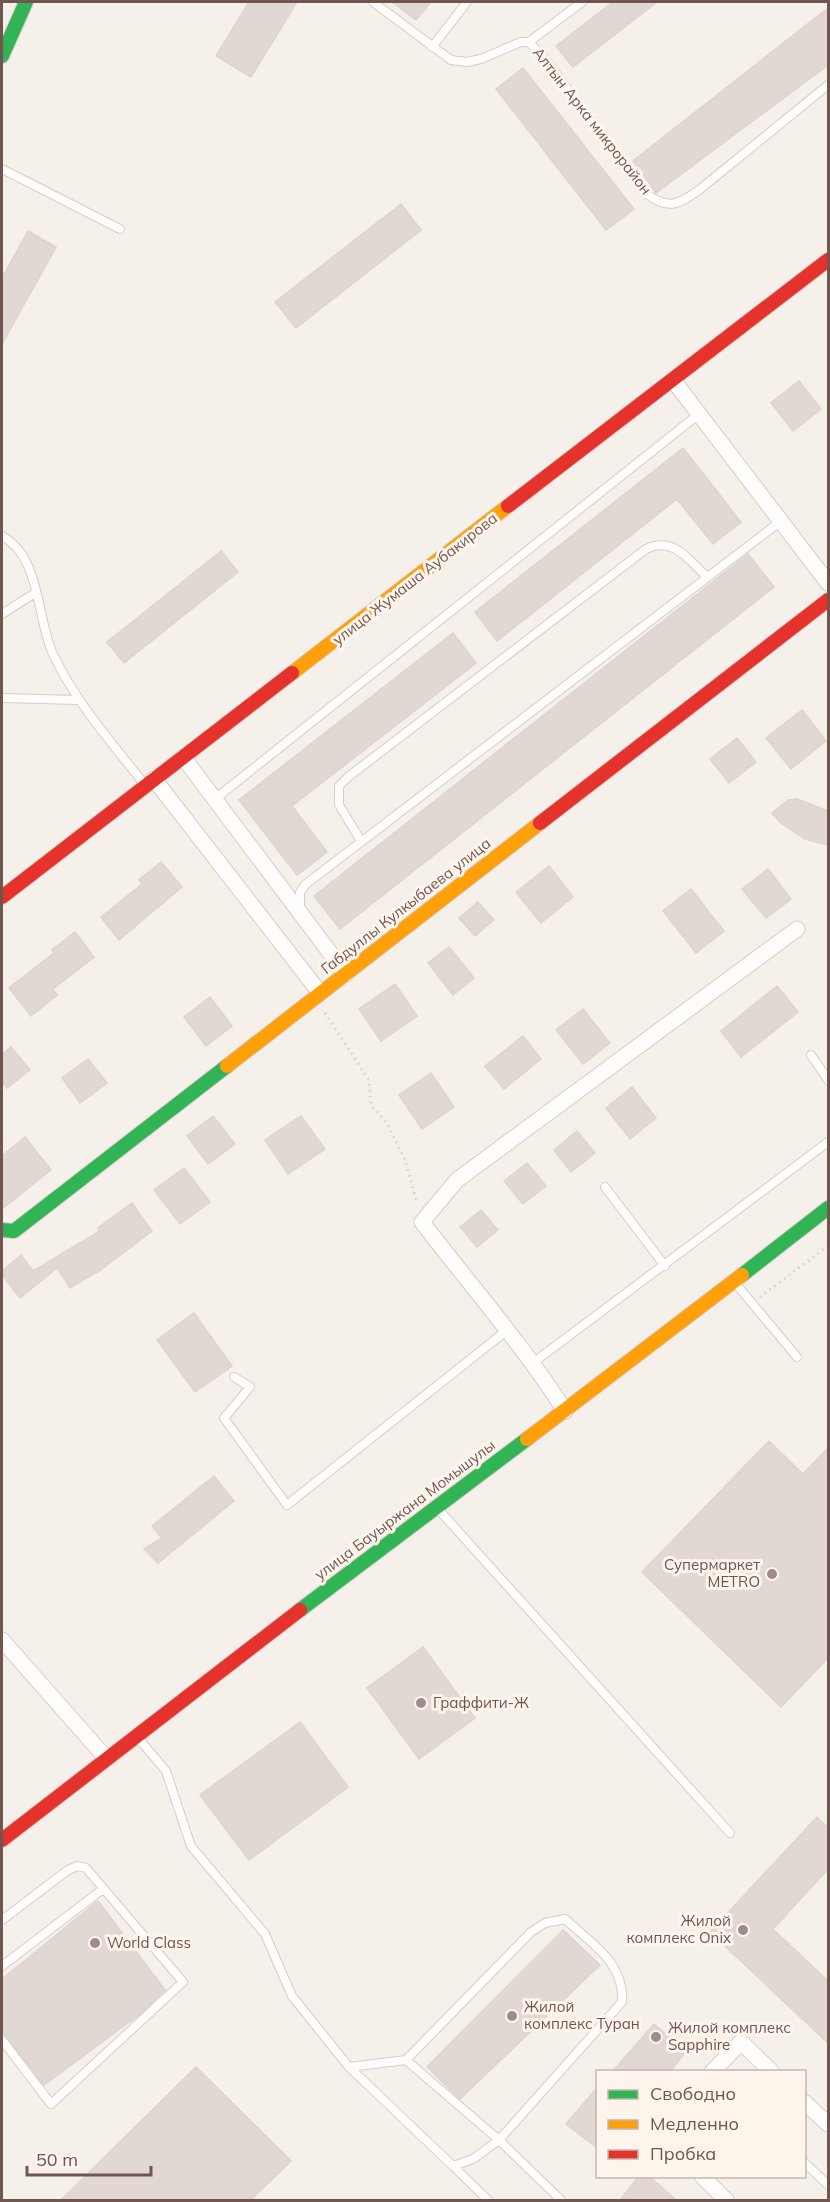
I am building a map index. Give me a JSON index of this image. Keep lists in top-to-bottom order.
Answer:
{
  "streets": {
    "street": ["улица Жумаша Аубакирова", "Габдуллы Кулкыбаева улица", "улица Бауыржана Момышулы"],
    "lane": ["Алтын Арка микрорайон"]
  },
  "places": [
    "Супермаркет METRO",
    "Граффити-Ж",
    "Жилой комплекс Onix",
    "World Class",
    "Жилой комплекс Туран",
    "Жилой комплекс Sapphire"
  ],
  "legend": ["Свободно", "Медленно", "Пробка"],
  "scale_bar": "50 m"
}
